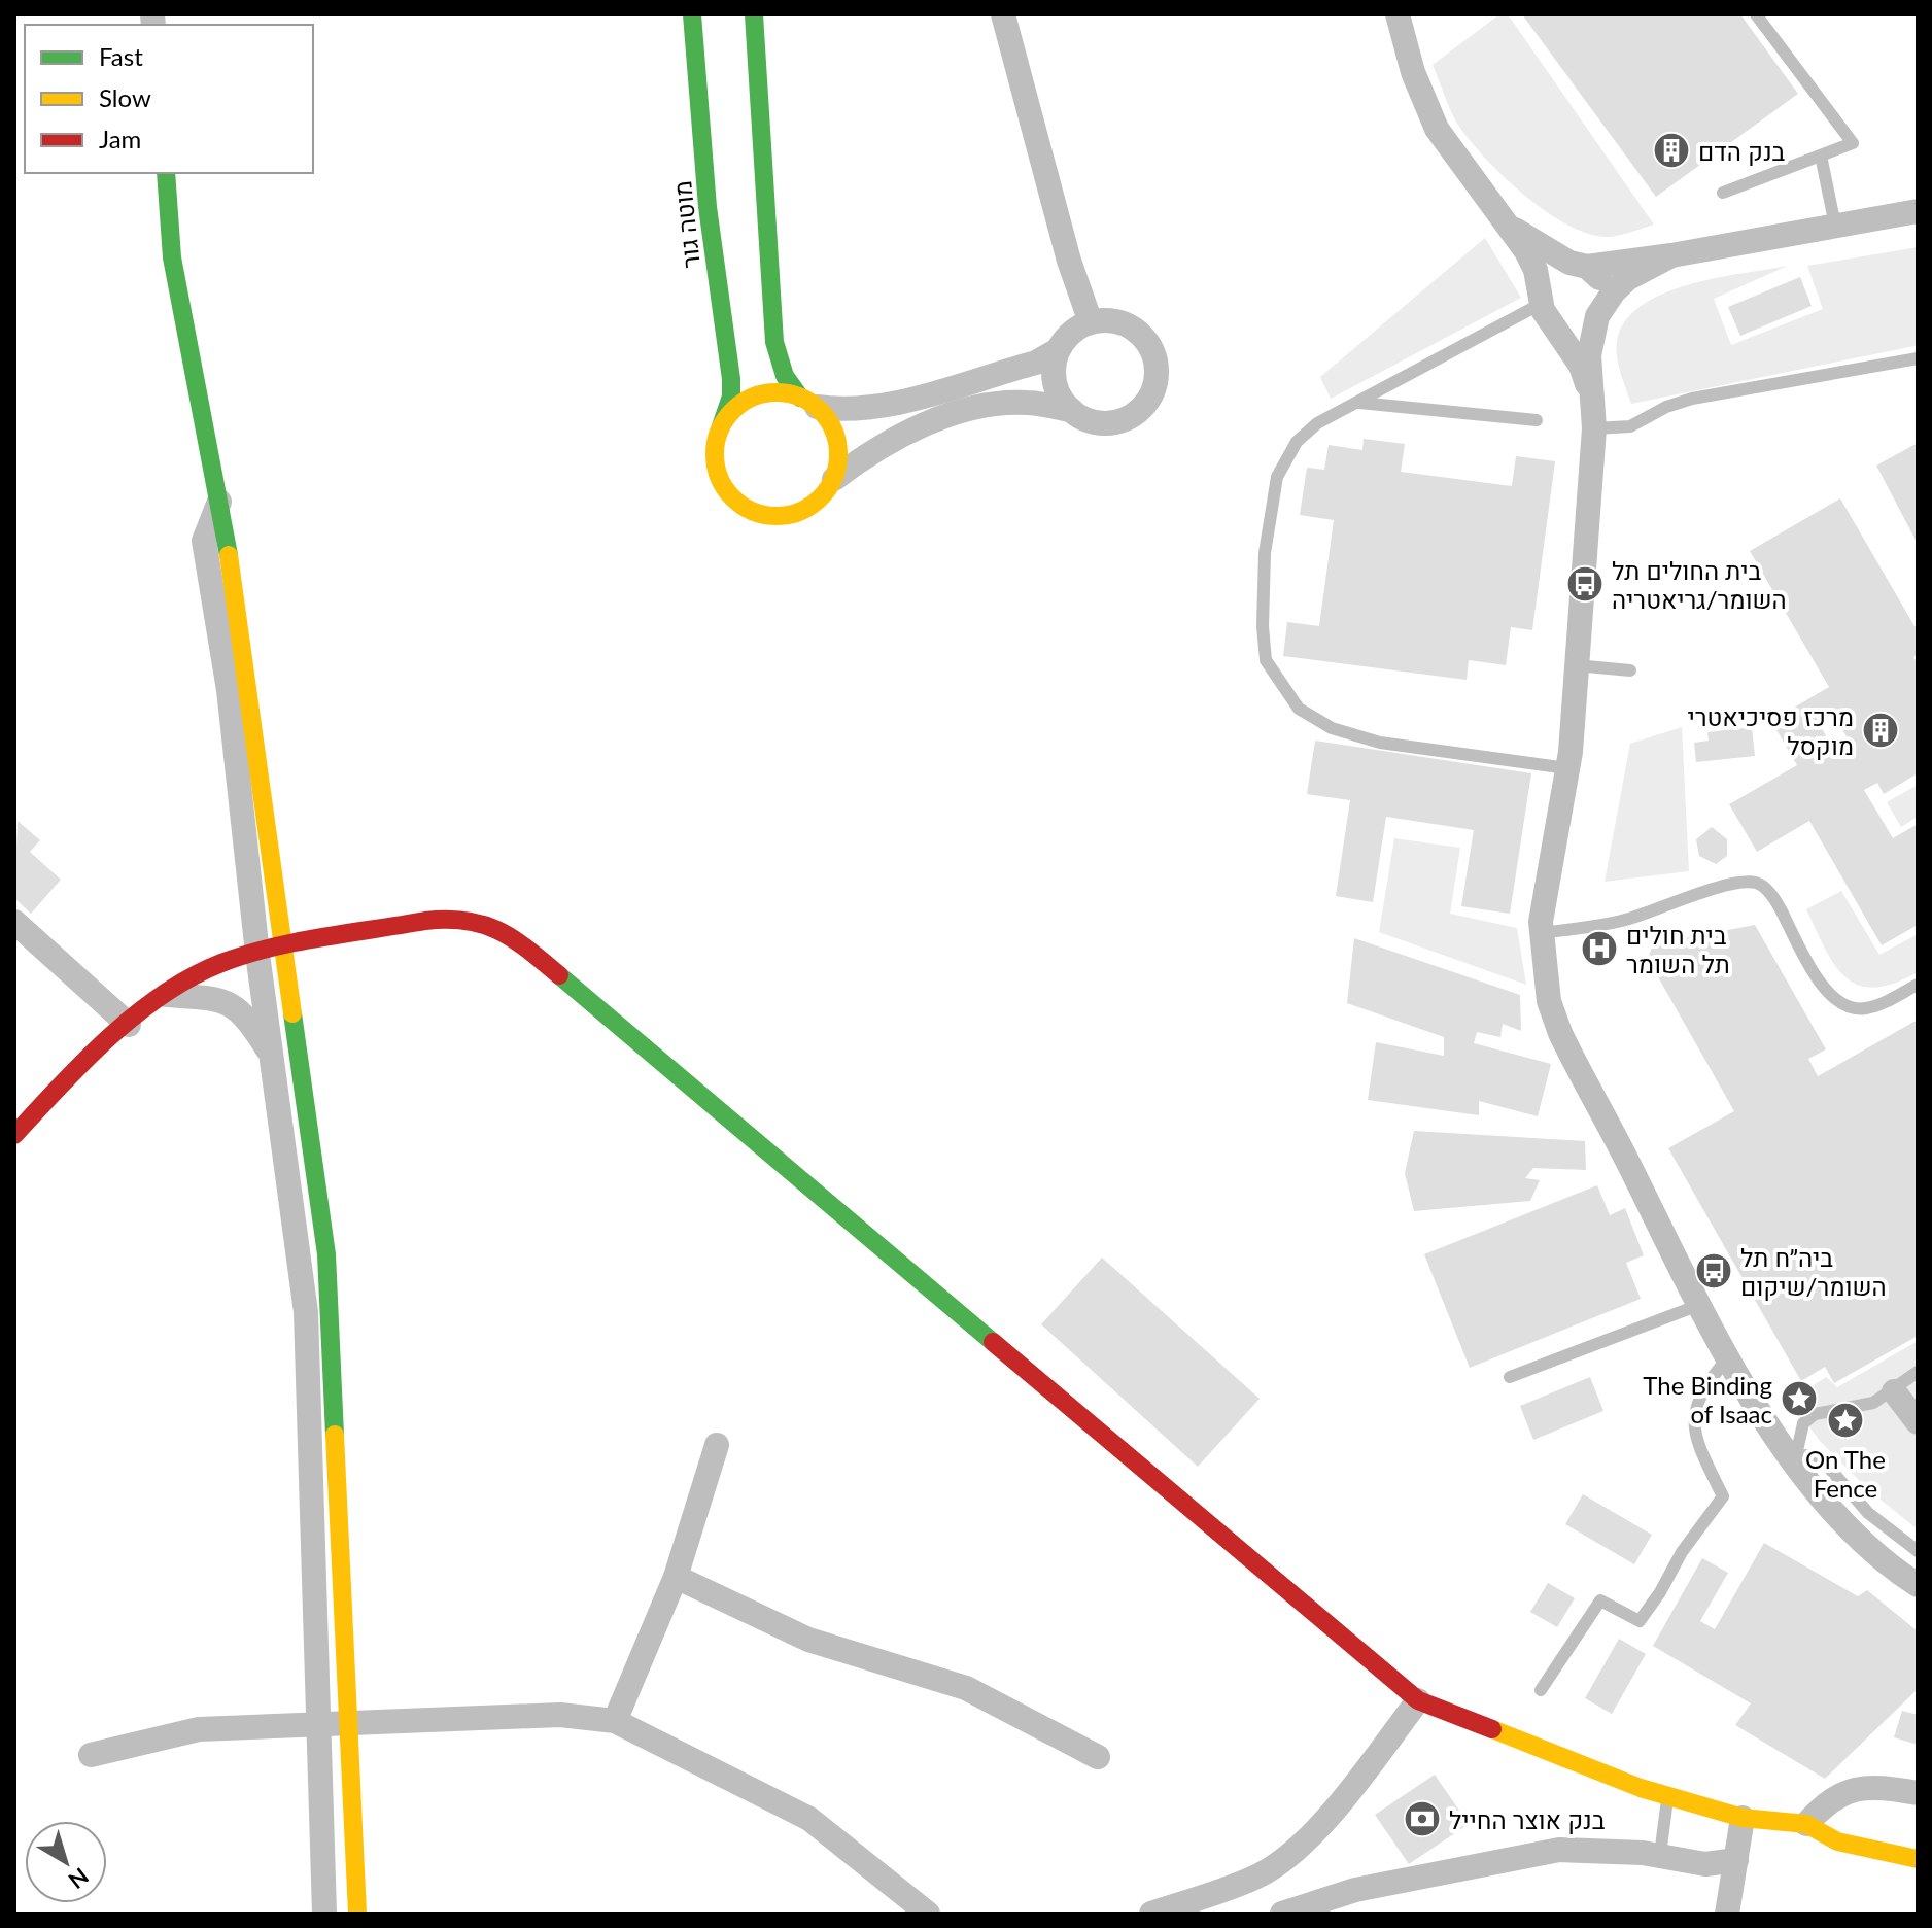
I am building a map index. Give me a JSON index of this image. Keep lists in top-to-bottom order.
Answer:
{
  "streets": {
    "street": ["מוטה גור"]
  },
  "places": {
    "building": ["בנק הדם", "מרכז פסיכיאטרי מוקסל"],
    "bus stop": ["בית החולים תל השומר/גריאטריה", "ביה״ח תל השומר/שיקום"],
    "hospital": ["בית חולים תל השומר"],
    "place": ["The Binding of Isaac", "On The Fence"],
    "bank": ["בנק אוצר החייל"]
  },
  "legend": ["Fast", "Slow", "Jam"],
  "north": "bottom right"
}
